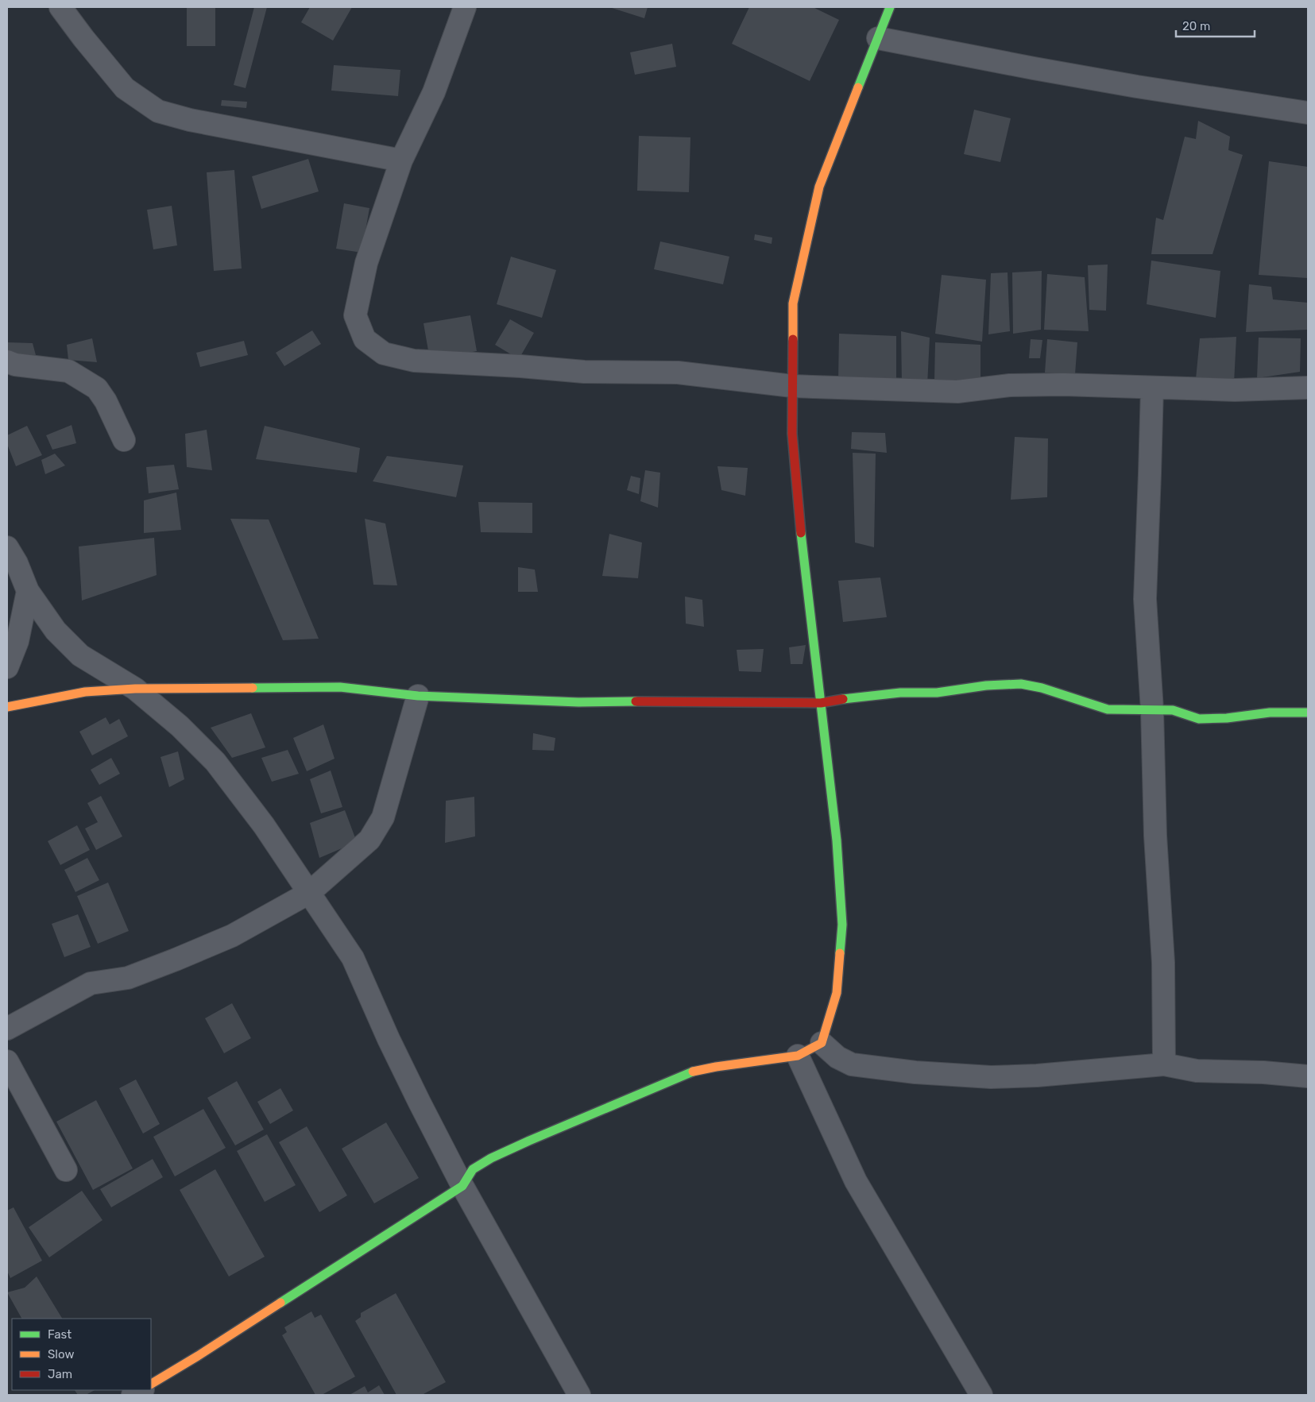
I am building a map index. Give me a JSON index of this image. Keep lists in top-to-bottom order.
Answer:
{
  "legend": ["Fast", "Slow", "Jam"],
  "scale_bar": "20 m"
}
